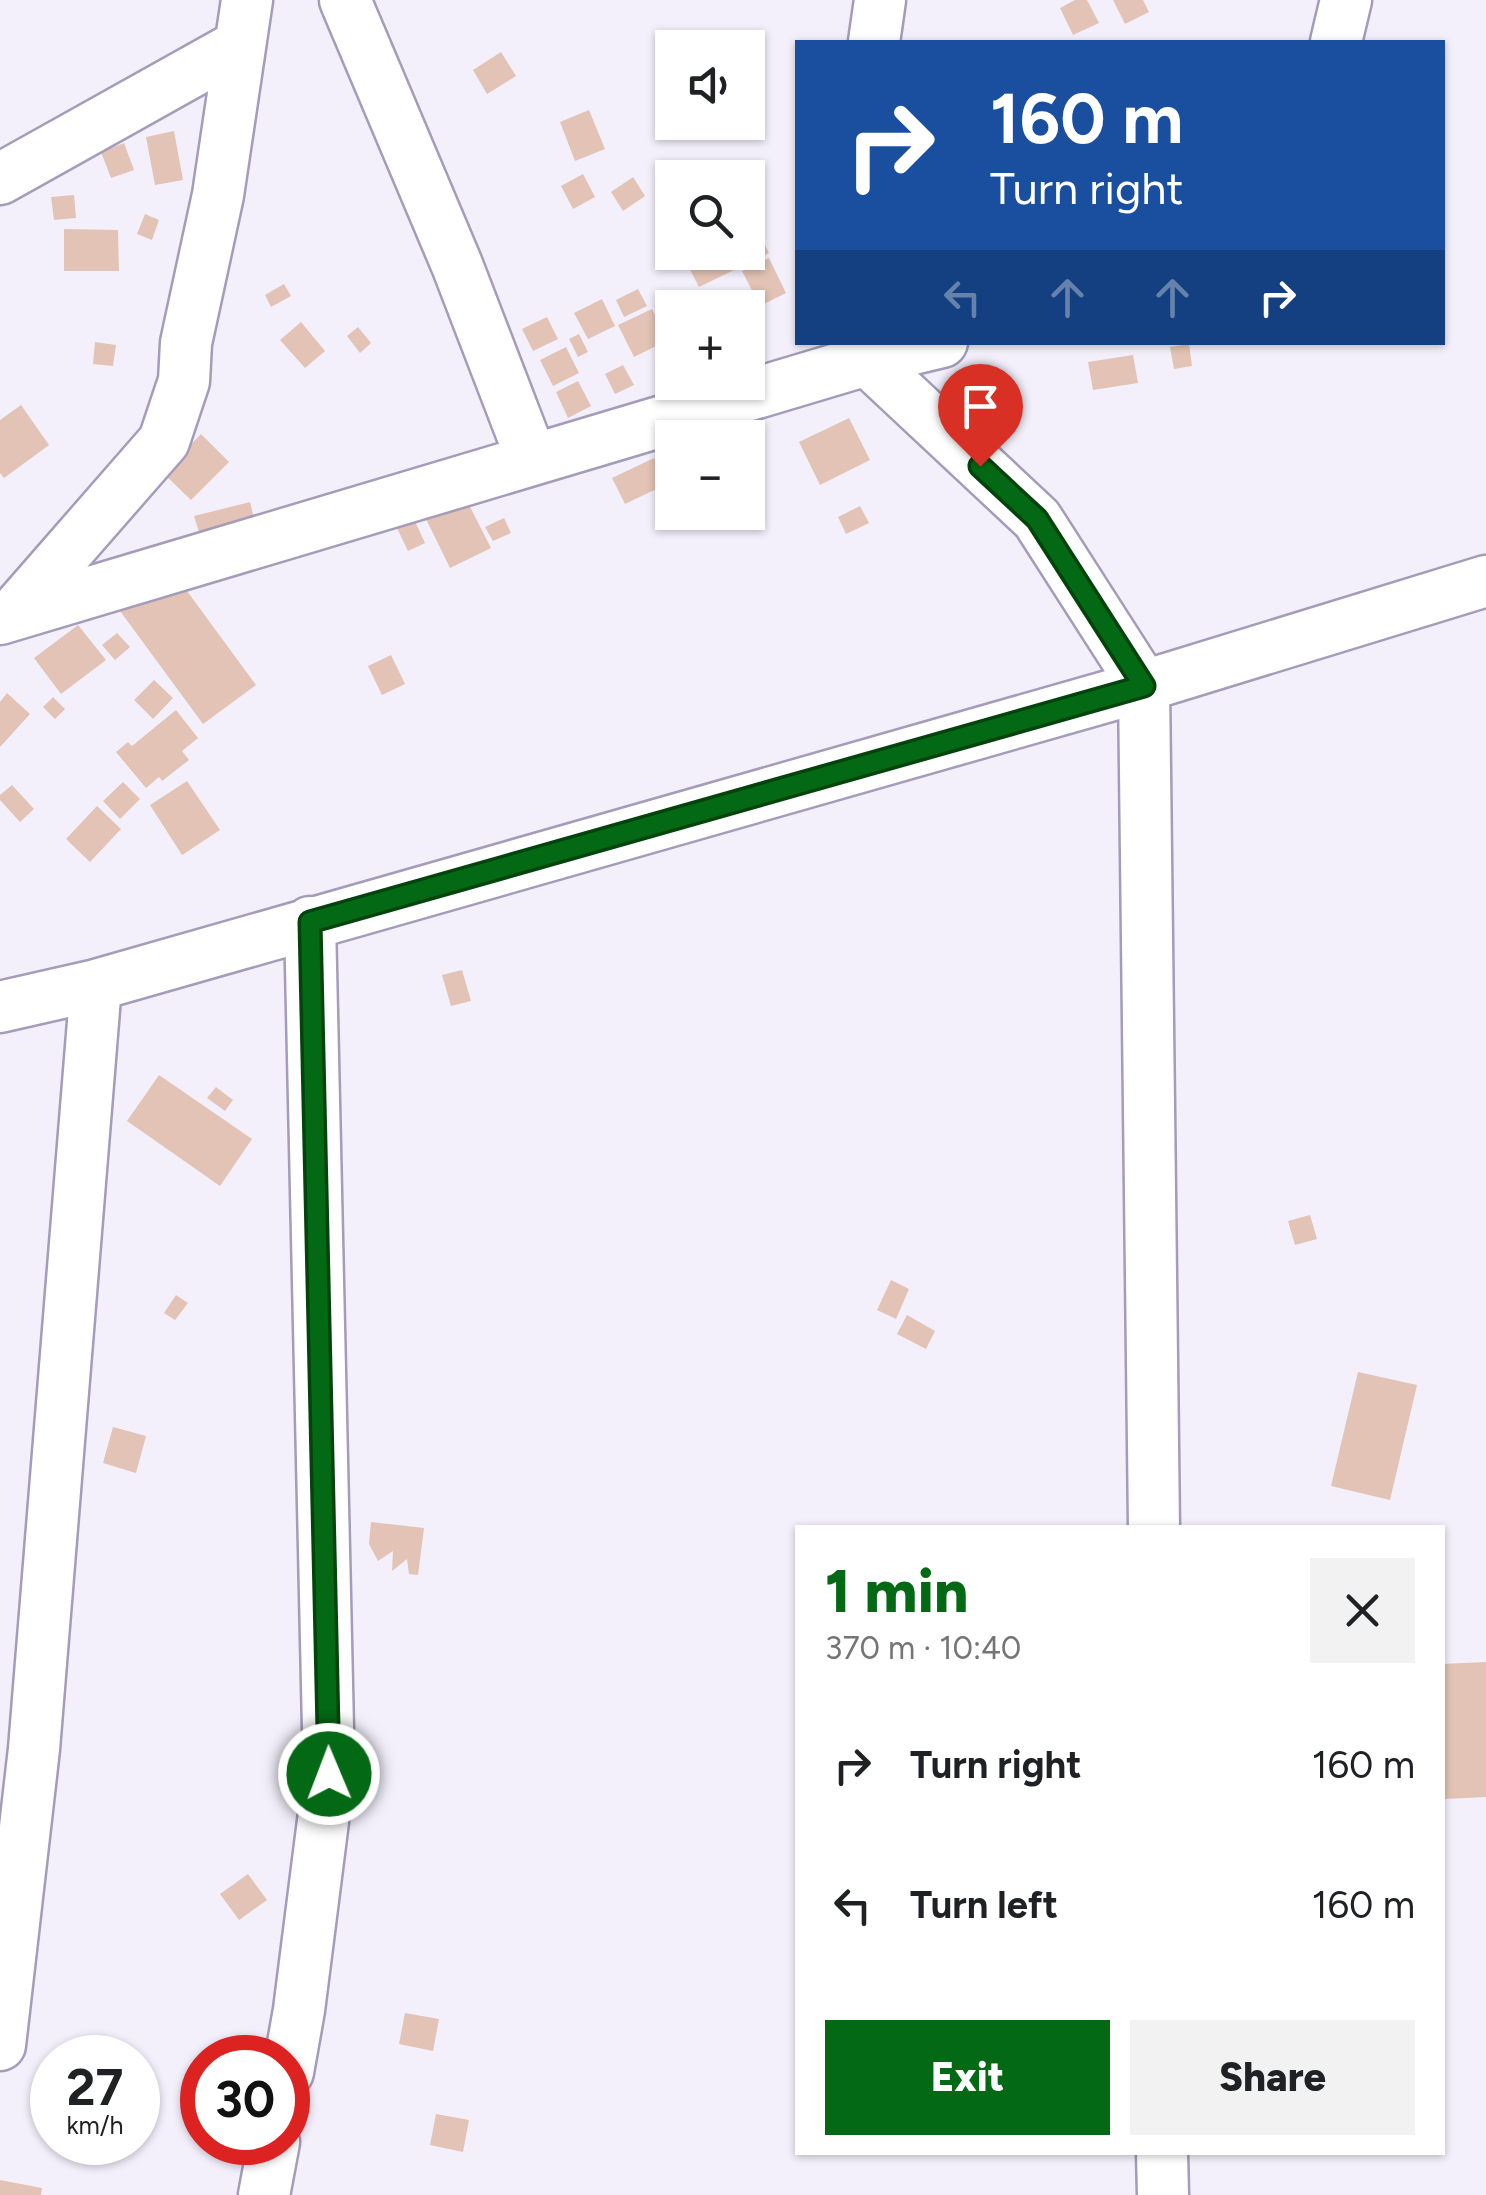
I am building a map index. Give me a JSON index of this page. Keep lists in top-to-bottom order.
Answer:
{
  "page": {
    "map_buttons": ["+", "−"],
    "turn": ["160 m", "Turn right"],
    "heading": ["1 min", "370 m · 10:40"],
    "list": [
      {
        "name": "Turn right",
        "value": "160 m"
      },
      {
        "name": "Turn left",
        "value": "160 m"
      }
    ],
    "buttons": ["Exit", "Share"],
    "speed": "27 km/h",
    "limit": "30"
  }
}
